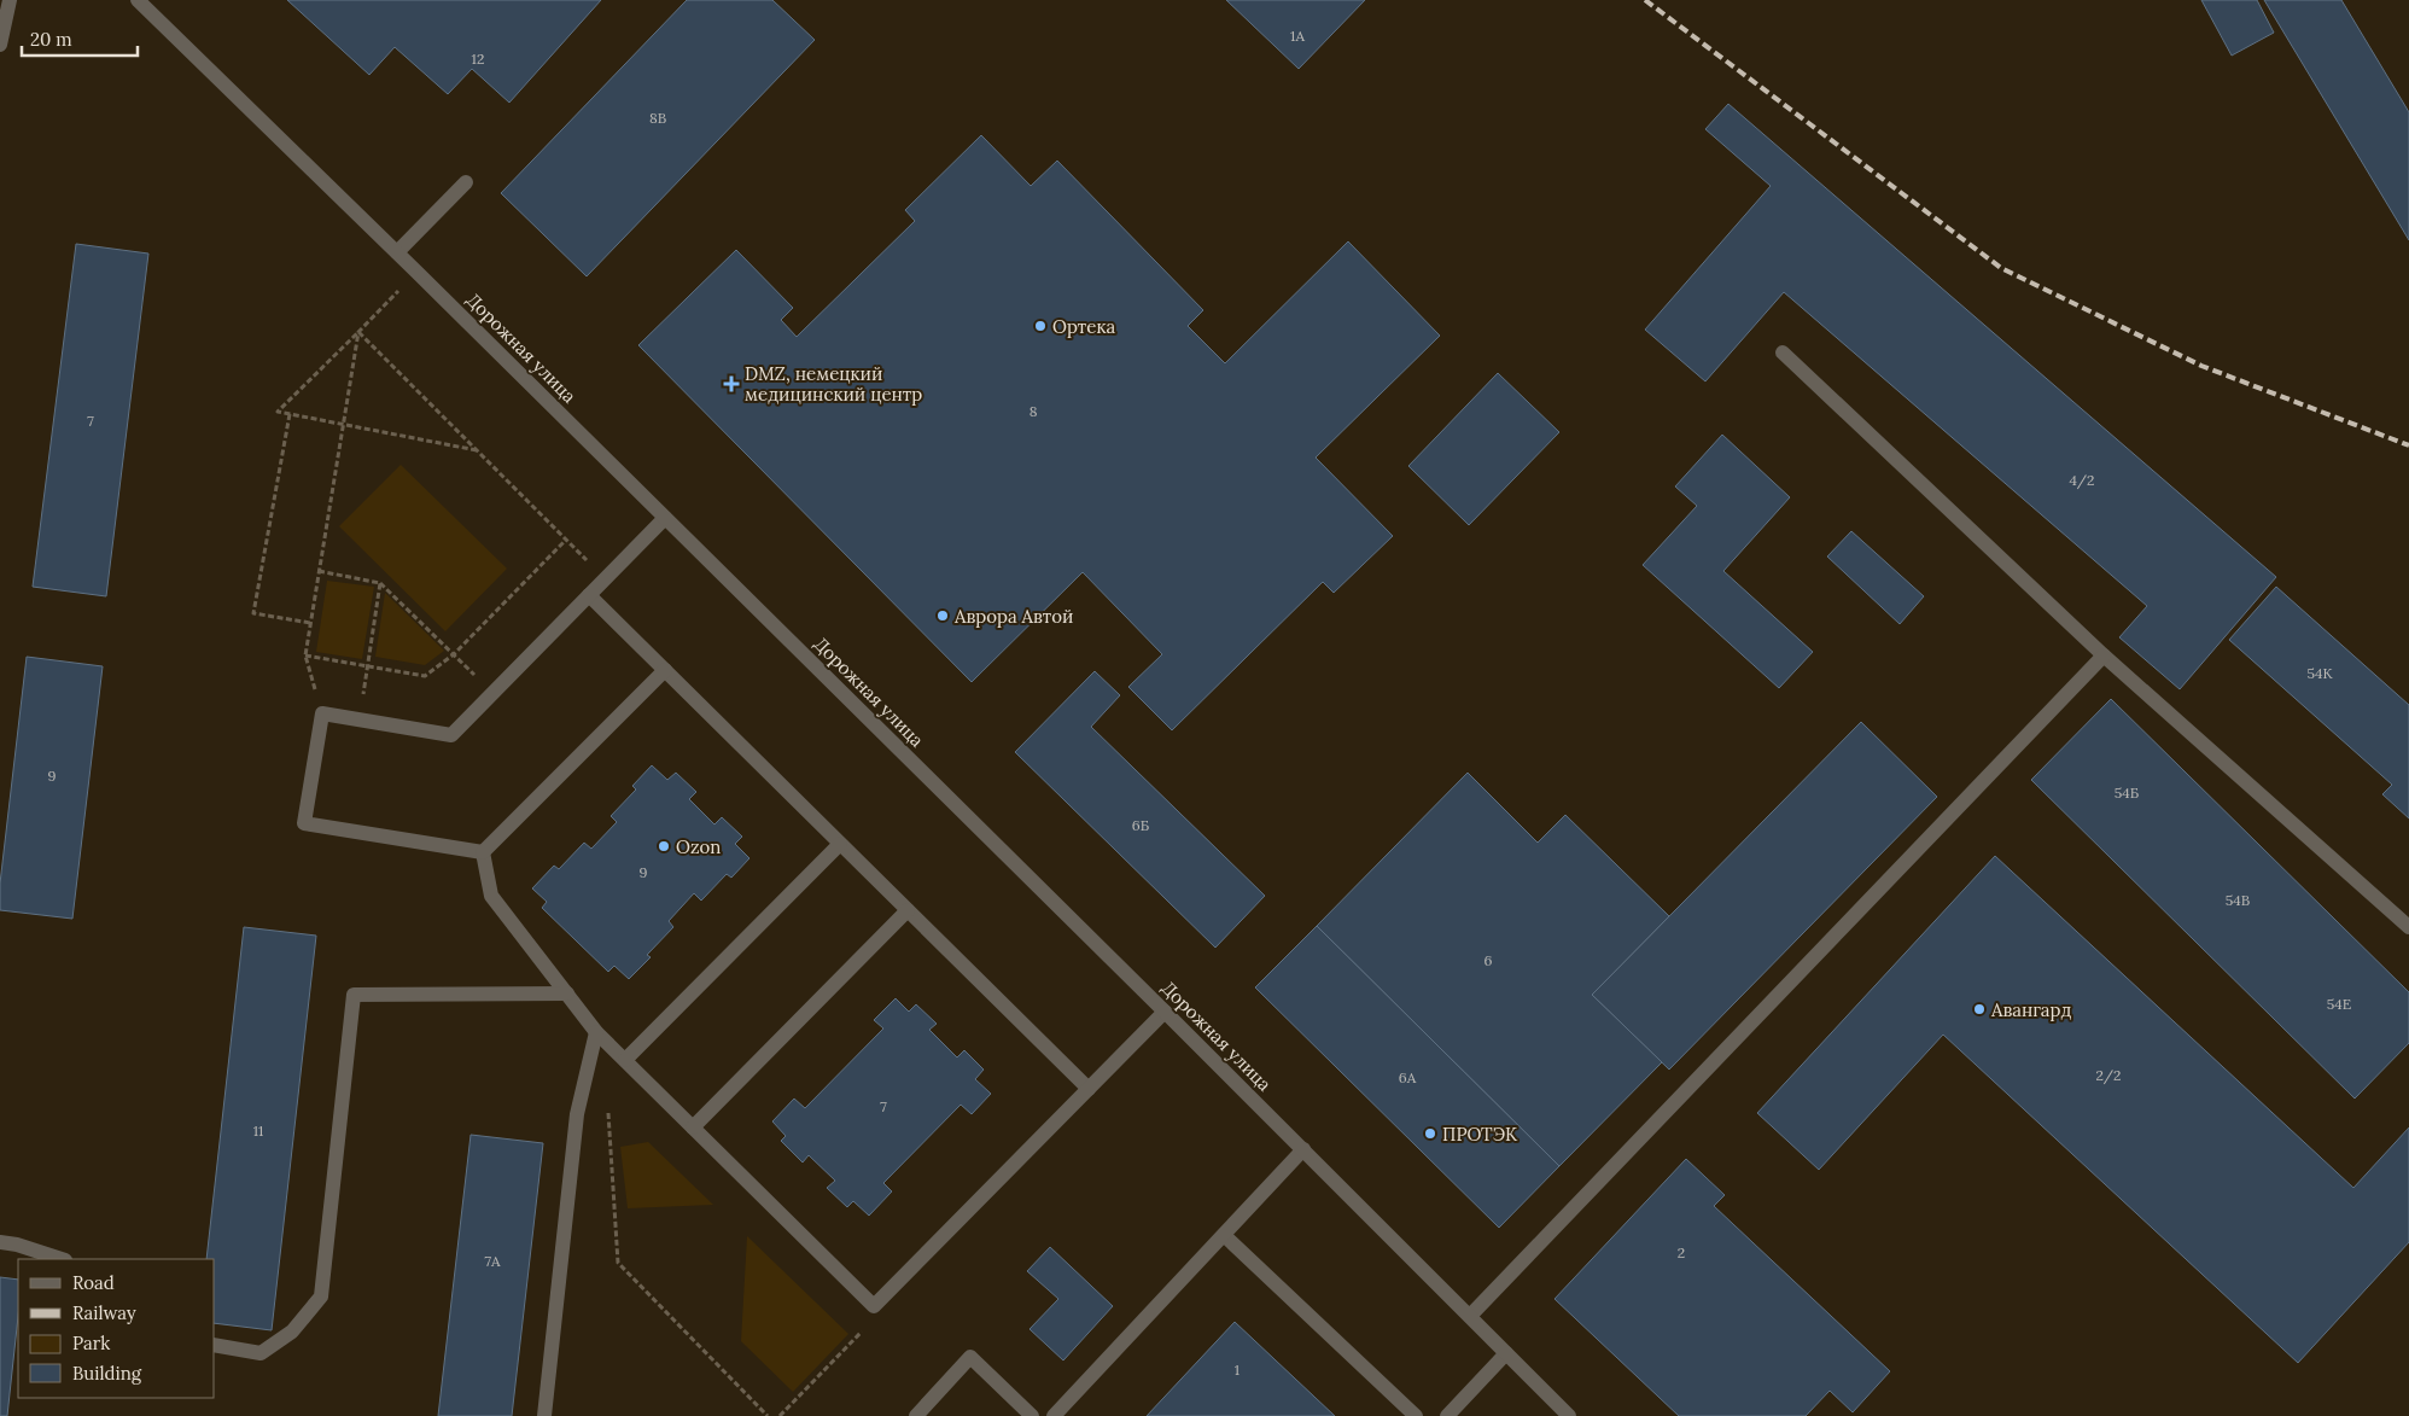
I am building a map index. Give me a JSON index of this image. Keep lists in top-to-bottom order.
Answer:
{
  "streets": {
    "street": ["Дорожная улица"]
  },
  "places": {
    "other": [
      "Ортека",
      "Аврора Автой",
      "Ozon",
      "Авангард",
      "ПРОТЭК"
    ],
    "health": ["DMZ, немецкий медицинский центр"]
  },
  "house_numbers": [
    "1А",
    "12",
    "8В",
    "8",
    "7",
    "4/2",
    "54К",
    "9",
    "54Б",
    "6Б",
    "9",
    "54В",
    "6",
    "54Е",
    "2/2",
    "6А",
    "7",
    "11",
    "2",
    "7А",
    "1"
  ],
  "legend": [
    "Road",
    "Railway",
    "Park",
    "Building"
  ],
  "scale_bar": "20 m"
}
